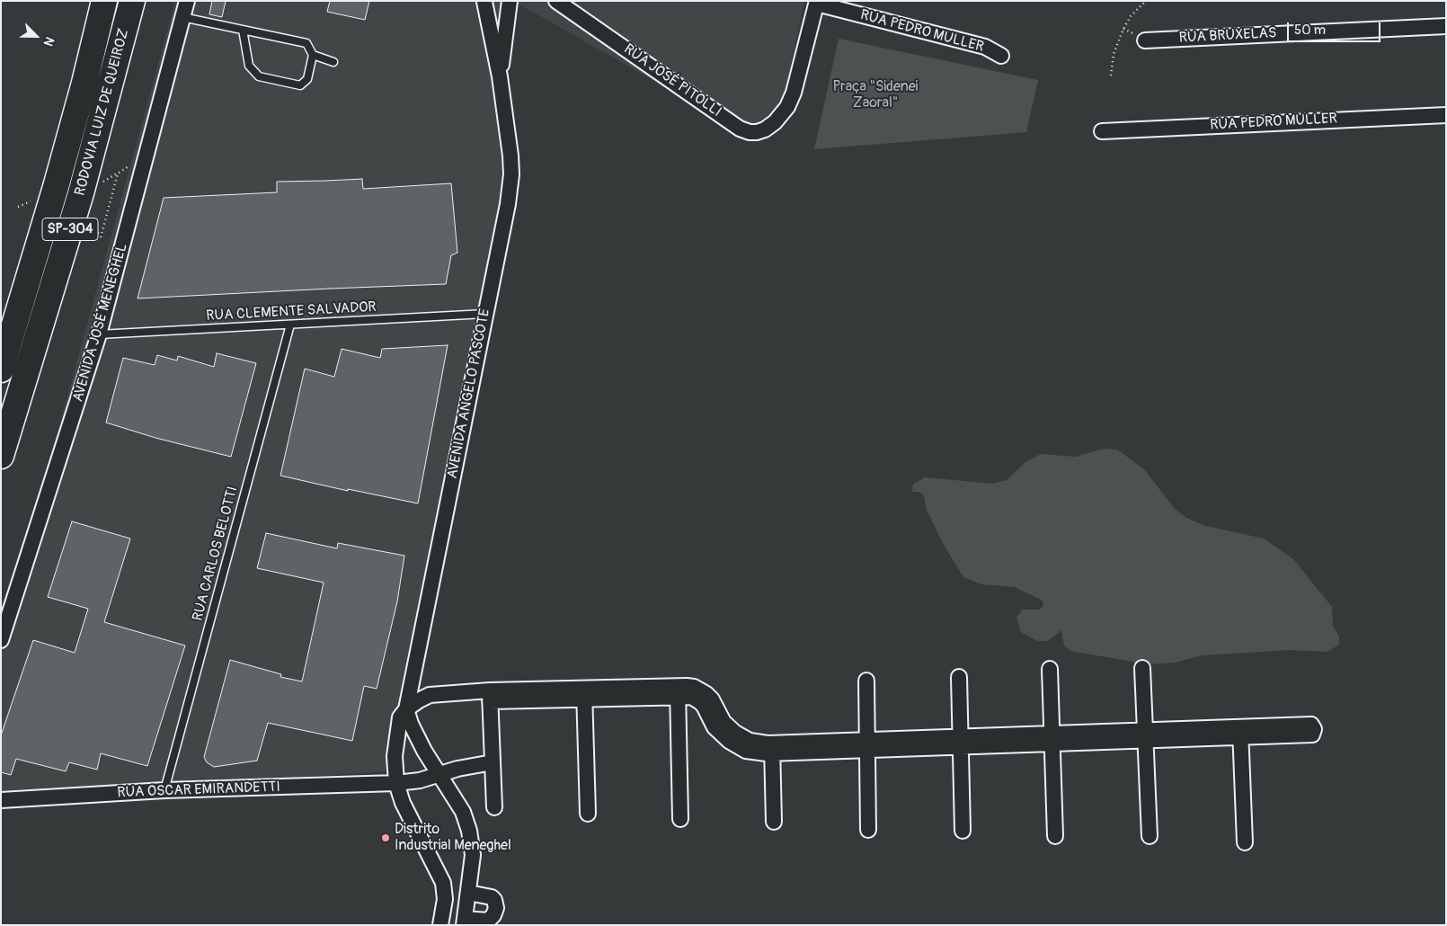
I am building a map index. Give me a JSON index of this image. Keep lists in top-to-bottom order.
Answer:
{
  "streets": {
    "highway": ["RODOVIA LUIZ DE QUEIROZ", "SP-304"],
    "street": [
      "RUA PEDRO MULLER",
      "RUA BRUXELAS",
      "RUA JOSÉ PITOLLI",
      "AVENIDA JOSÉ MENEGHEL",
      "AVENIDA ANGELO PASCOTE",
      "RUA OSCAR EMIRANDETTI"
    ],
    "lane": ["RUA CLEMENTE SALVADOR", "RUA CARLOS BELOTTI"]
  },
  "crossings": [
    ["RUA PEDRO MULLER", "RUA JOSÉ PITOLLI"],
    ["RUA CLEMENTE SALVADOR", "AVENIDA JOSÉ MENEGHEL"],
    ["RUA CLEMENTE SALVADOR", "AVENIDA ANGELO PASCOTE"],
    ["RUA CLEMENTE SALVADOR", "RUA CARLOS BELOTTI"],
    ["AVENIDA ANGELO PASCOTE", "RUA OSCAR EMIRANDETTI"],
    ["RUA CARLOS BELOTTI", "RUA OSCAR EMIRANDETTI"]
  ],
  "parks": ["Praça \"Sidenei Zaoral\""],
  "places": ["Distrito Industrial Meneghel"],
  "scale_bar": "50 m",
  "north": "bottom right"
}
